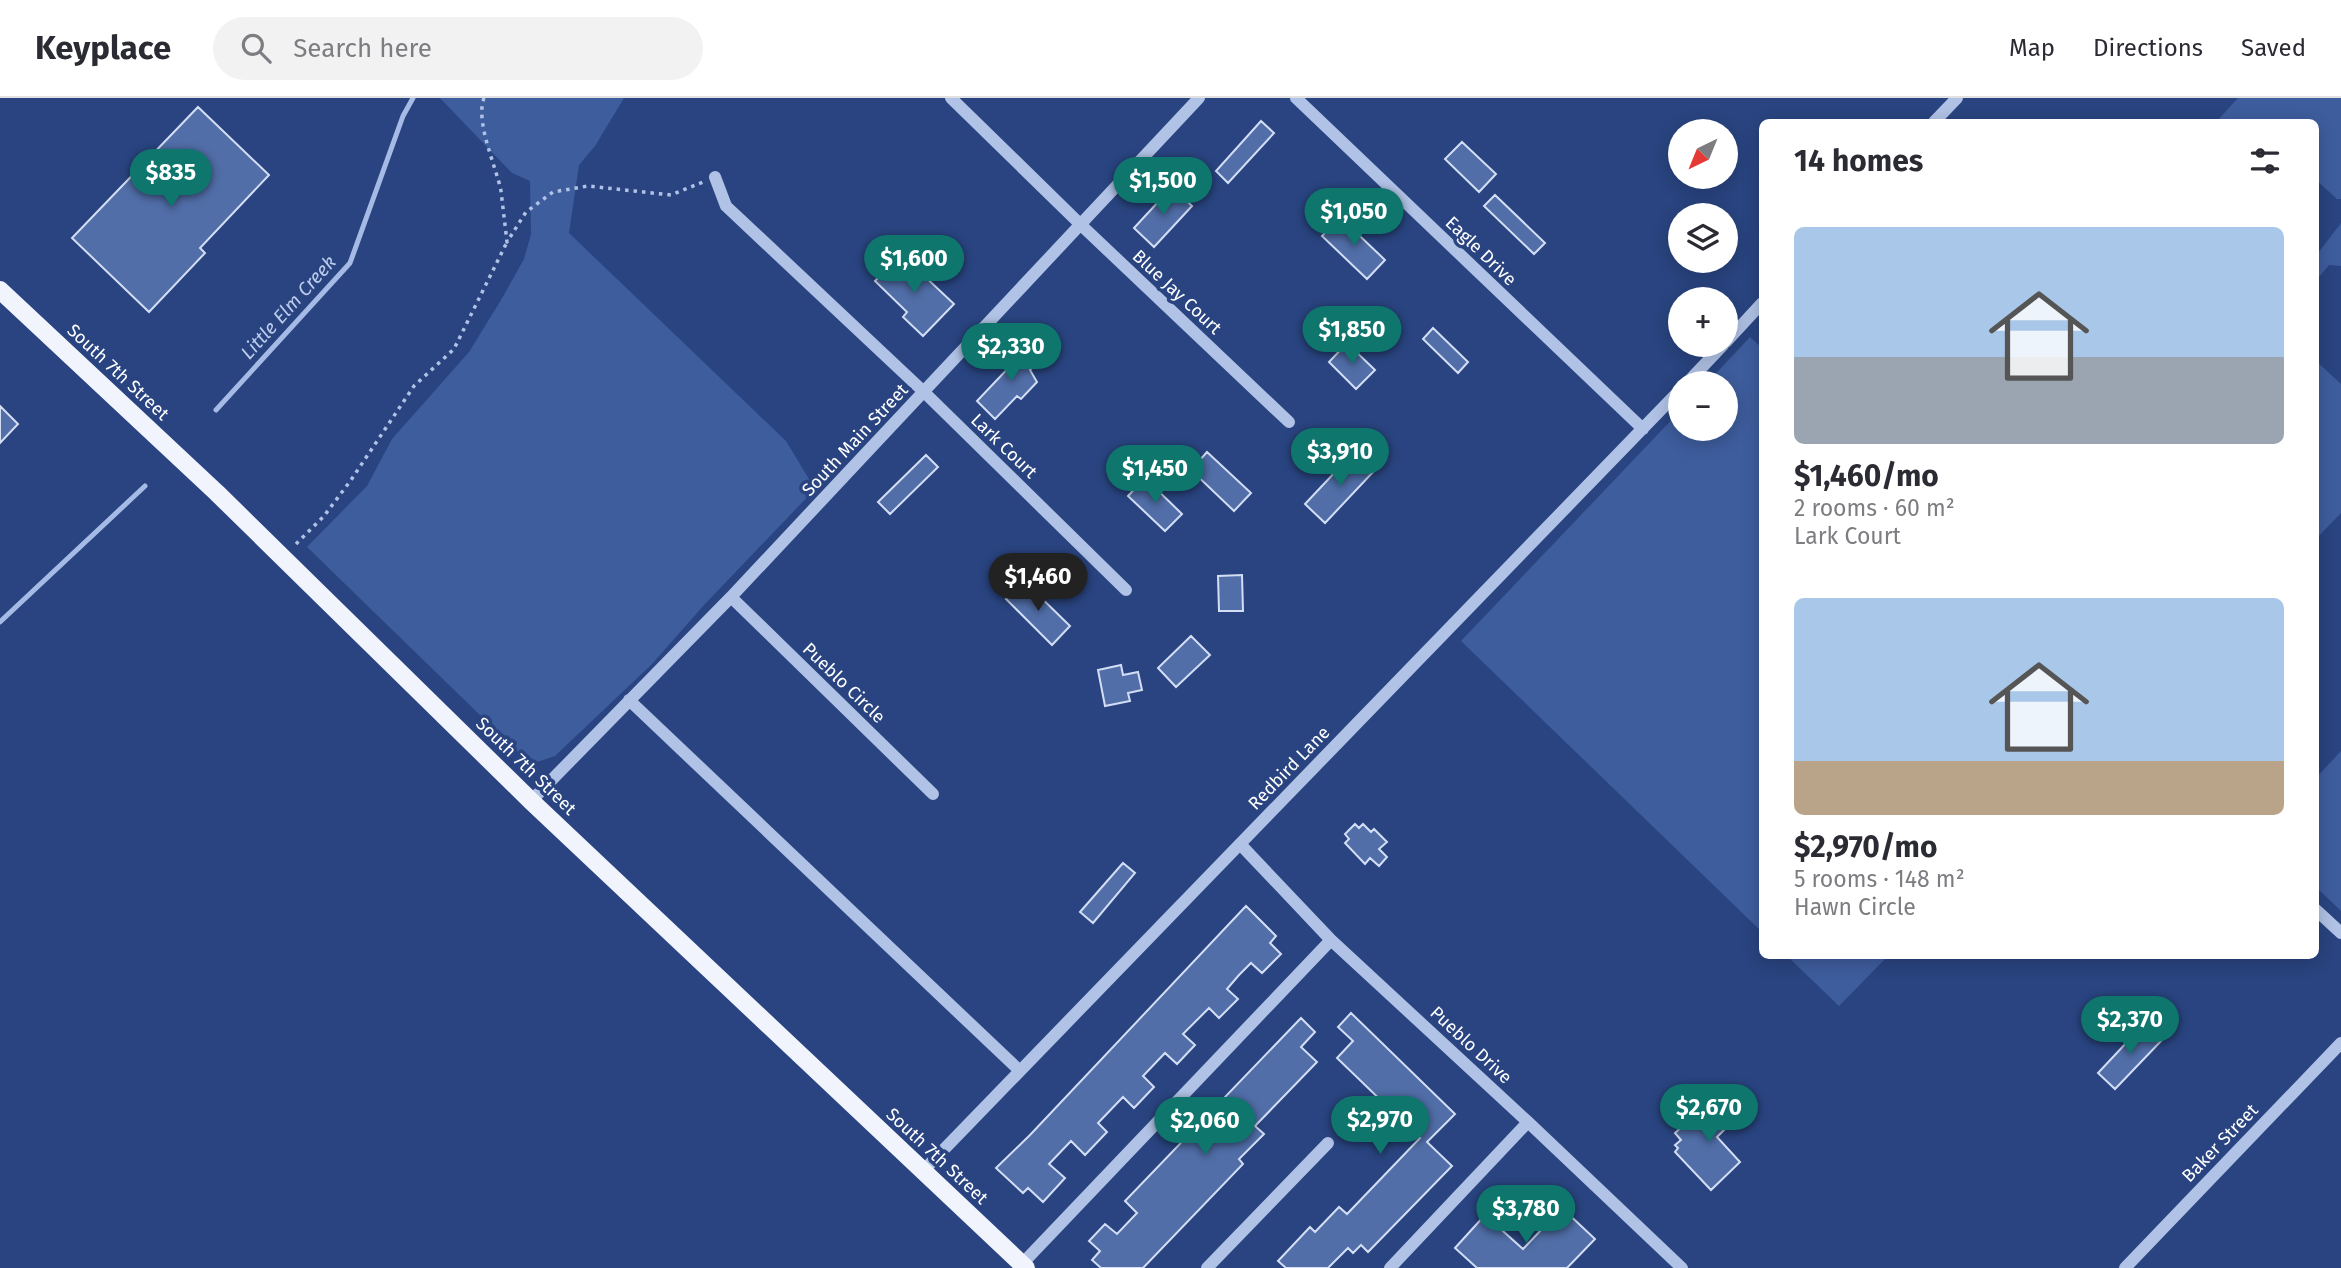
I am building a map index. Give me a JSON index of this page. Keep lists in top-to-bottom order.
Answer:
{
  "streets": {
    "main road": ["South 7th Street"],
    "street": [
      "Eagle Drive",
      "Blue Jay Court",
      "South Main Street",
      "Lark Court",
      "Pueblo Circle",
      "Redbird Lane",
      "Pueblo Drive",
      "Baker Street"
    ]
  },
  "crossings": [
    ["Eagle Drive", "Redbird Lane"],
    ["Blue Jay Court", "South Main Street"],
    ["South 7th Street", "South Main Street"],
    ["South 7th Street", "Redbird Lane"],
    ["South Main Street", "Lark Court"],
    ["South Main Street", "Pueblo Circle"],
    ["Redbird Lane", "Pueblo Drive"]
  ],
  "water": ["Little Elm Creek"],
  "north": "bottom left",
  "page": {
    "header": "Keyplace",
    "search": "Search here",
    "nav": ["Map", "Directions", "Saved"],
    "map_buttons": ["+", "−"],
    "heading": "14 homes",
    "price": [
      "$835",
      "$1,500",
      "$1,050",
      "$1,600",
      "$1,850",
      "$2,330",
      "$3,910",
      "$1,450",
      "$1,460",
      "$2,370",
      "$2,670",
      "$2,970",
      "$2,060",
      "$3,780"
    ],
    "list": [
      {
        "name": "$1,460/mo",
        "note": "2 rooms · 60 m² · Lark Court"
      },
      {
        "name": "$2,970/mo",
        "note": "5 rooms · 148 m² · Hawn Circle"
      }
    ]
  }
}
